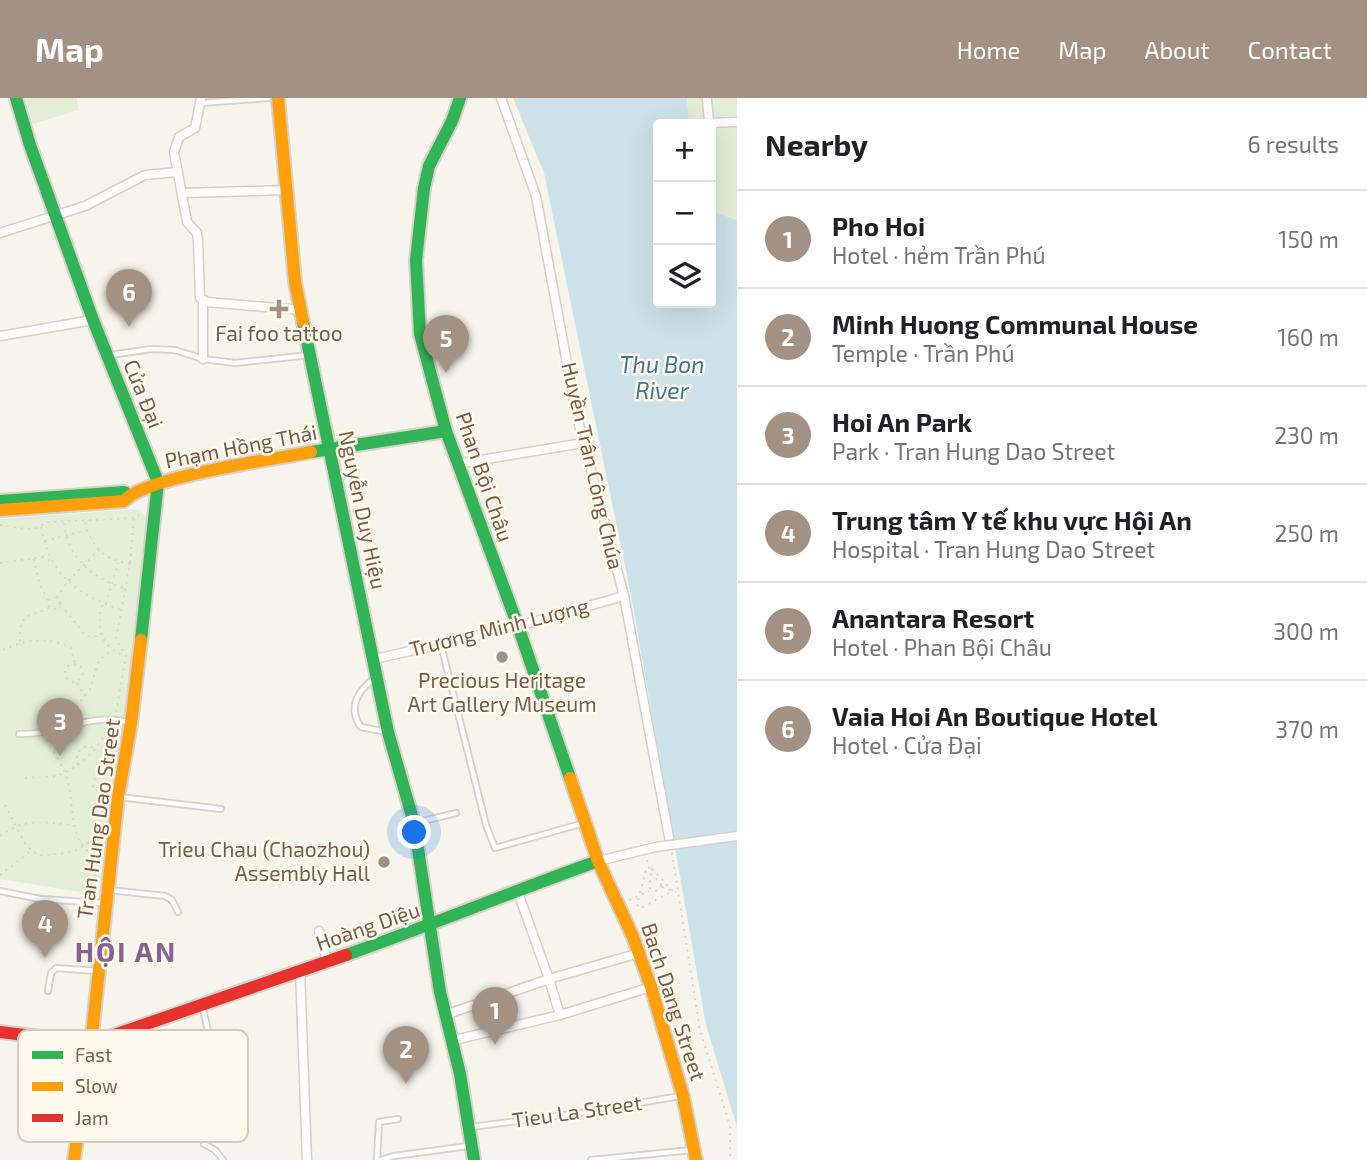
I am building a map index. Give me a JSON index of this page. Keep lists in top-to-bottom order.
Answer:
{
  "streets": {
    "street": [
      "Cửa Đại",
      "Phạm Hồng Thái",
      "Huyền Trân Công Chúa",
      "Phan Bội Châu",
      "Nguyễn Duy Hiệu",
      "Trương Minh Lượng",
      "Tran Hung Dao Street",
      "Hoàng Diệu",
      "Bach Dang Street"
    ],
    "lane": ["Tieu La Street"]
  },
  "crossings": [
    ["Cửa Đại", "Phạm Hồng Thái"],
    ["Cửa Đại", "Tran Hung Dao Street"],
    ["Phạm Hồng Thái", "Phan Bội Châu"],
    ["Phạm Hồng Thái", "Nguyễn Duy Hiệu"],
    ["Phạm Hồng Thái", "Tran Hung Dao Street"],
    ["Huyền Trân Công Chúa", "Trương Minh Lượng"],
    ["Phan Bội Châu", "Trương Minh Lượng"],
    ["Phan Bội Châu", "Hoàng Diệu"],
    ["Phan Bội Châu", "Bach Dang Street"],
    ["Nguyễn Duy Hiệu", "Trương Minh Lượng"],
    ["Nguyễn Duy Hiệu", "Hoàng Diệu"],
    ["Nguyễn Duy Hiệu", "Tieu La Street"],
    ["Hoàng Diệu", "Bach Dang Street"],
    ["Bach Dang Street", "Tieu La Street"]
  ],
  "districts": ["HỘI AN"],
  "water": ["Thu Bon River"],
  "places": {
    "health": ["Fai foo tattoo"],
    "other": ["Precious Heritage Art Gallery Museum", "Trieu Chau (Chaozhou) Assembly Hall"]
  },
  "legend": ["Fast", "Slow", "Jam"],
  "page": {
    "header": "Map",
    "nav": [
      "Home",
      "Map",
      "About",
      "Contact"
    ],
    "heading": ["Nearby", "6 results"],
    "map_buttons": ["+", "−"],
    "list": [
      {
        "mark": "1",
        "name": "Pho Hoi",
        "note": "Hotel · hẻm Trần Phú",
        "value": "150 m"
      },
      {
        "mark": "2",
        "name": "Minh Huong Communal House",
        "note": "Temple · Trần Phú",
        "value": "160 m"
      },
      {
        "mark": "3",
        "name": "Hoi An Park",
        "note": "Park · Tran Hung Dao Street",
        "value": "230 m"
      },
      {
        "mark": "4",
        "name": "Trung tâm Y tế khu vực Hội An",
        "note": "Hospital · Tran Hung Dao Street",
        "value": "250 m"
      },
      {
        "mark": "5",
        "name": "Anantara Resort",
        "note": "Hotel · Phan Bội Châu",
        "value": "300 m"
      },
      {
        "mark": "6",
        "name": "Vaia Hoi An Boutique Hotel",
        "note": "Hotel · Cửa Đại",
        "value": "370 m"
      }
    ],
    "pins": [
      "6",
      "5",
      "3",
      "4",
      "1",
      "2"
    ]
  }
}
